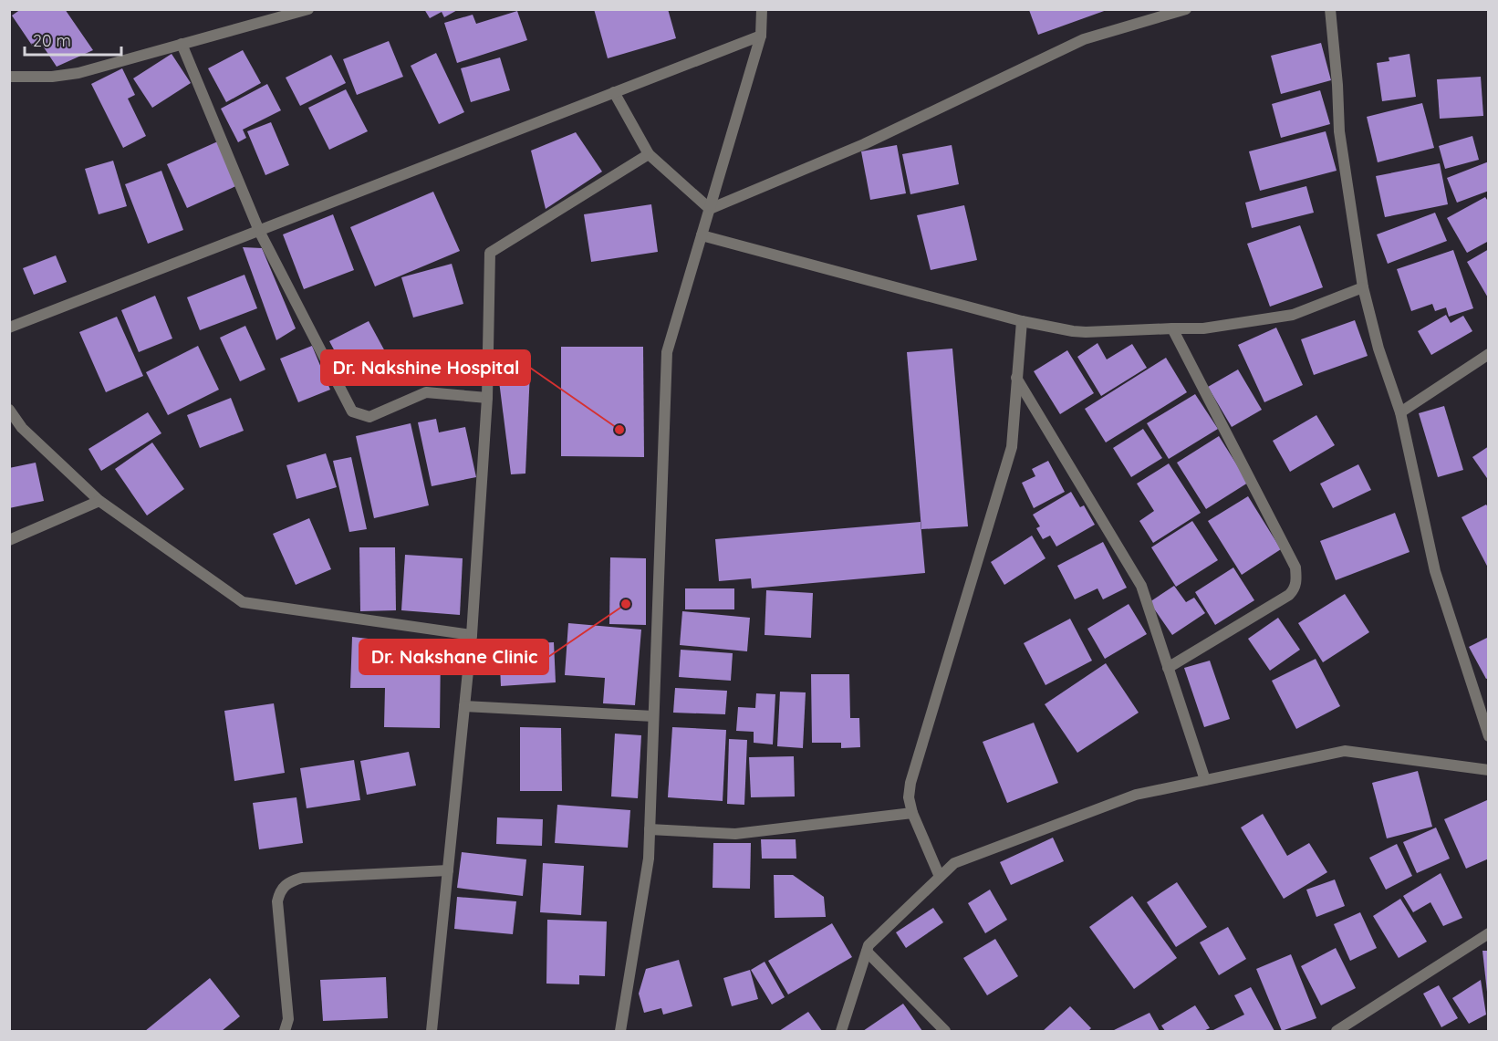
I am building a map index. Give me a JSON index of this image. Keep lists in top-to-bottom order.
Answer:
{
  "places": ["Dr. Nakshine Hospital", "Dr. Nakshane Clinic"],
  "scale_bar": "20 m"
}
